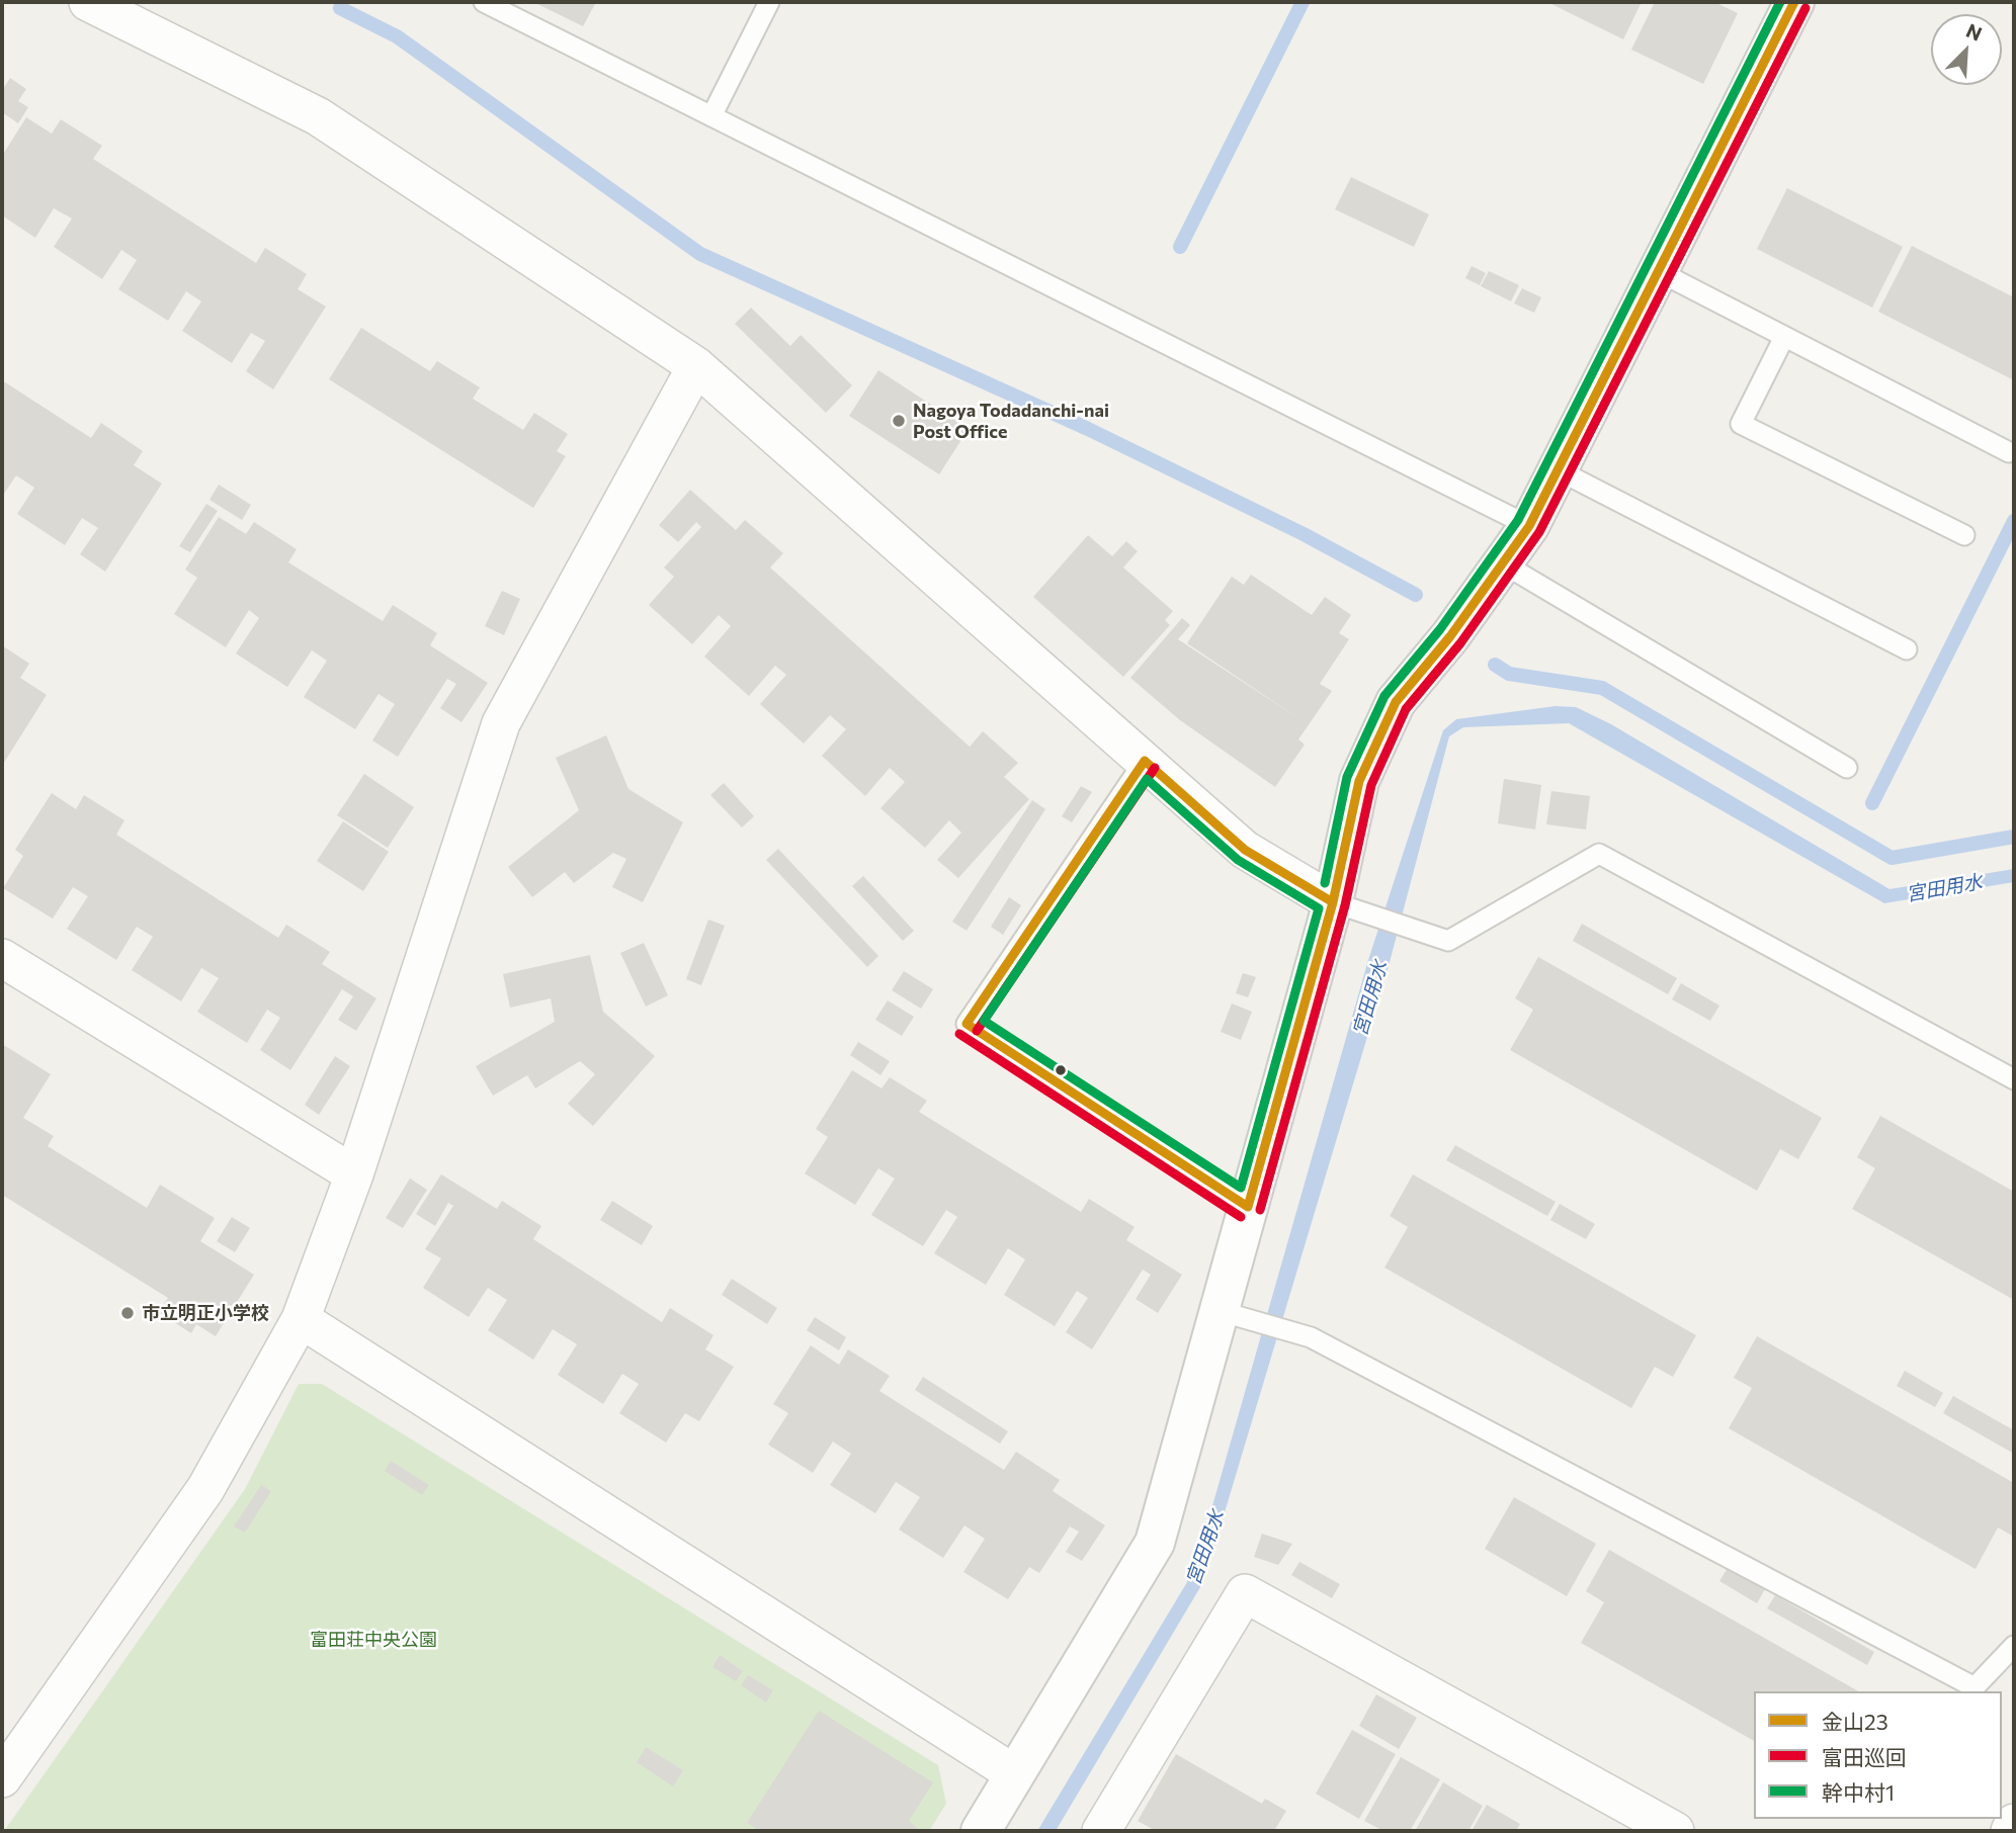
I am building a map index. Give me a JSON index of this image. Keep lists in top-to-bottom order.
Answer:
{
  "water": ["宮田用水"],
  "parks": ["富田荘中央公園"],
  "places": ["Nagoya Todadanchi-nai Post Office", "市立明正小学校"],
  "lines": ["transit line 金山23", "transit line 幹中村1", "transit line 富田巡回"],
  "legend": ["金山23", "富田巡回", "幹中村1"],
  "north": "top right"
}
